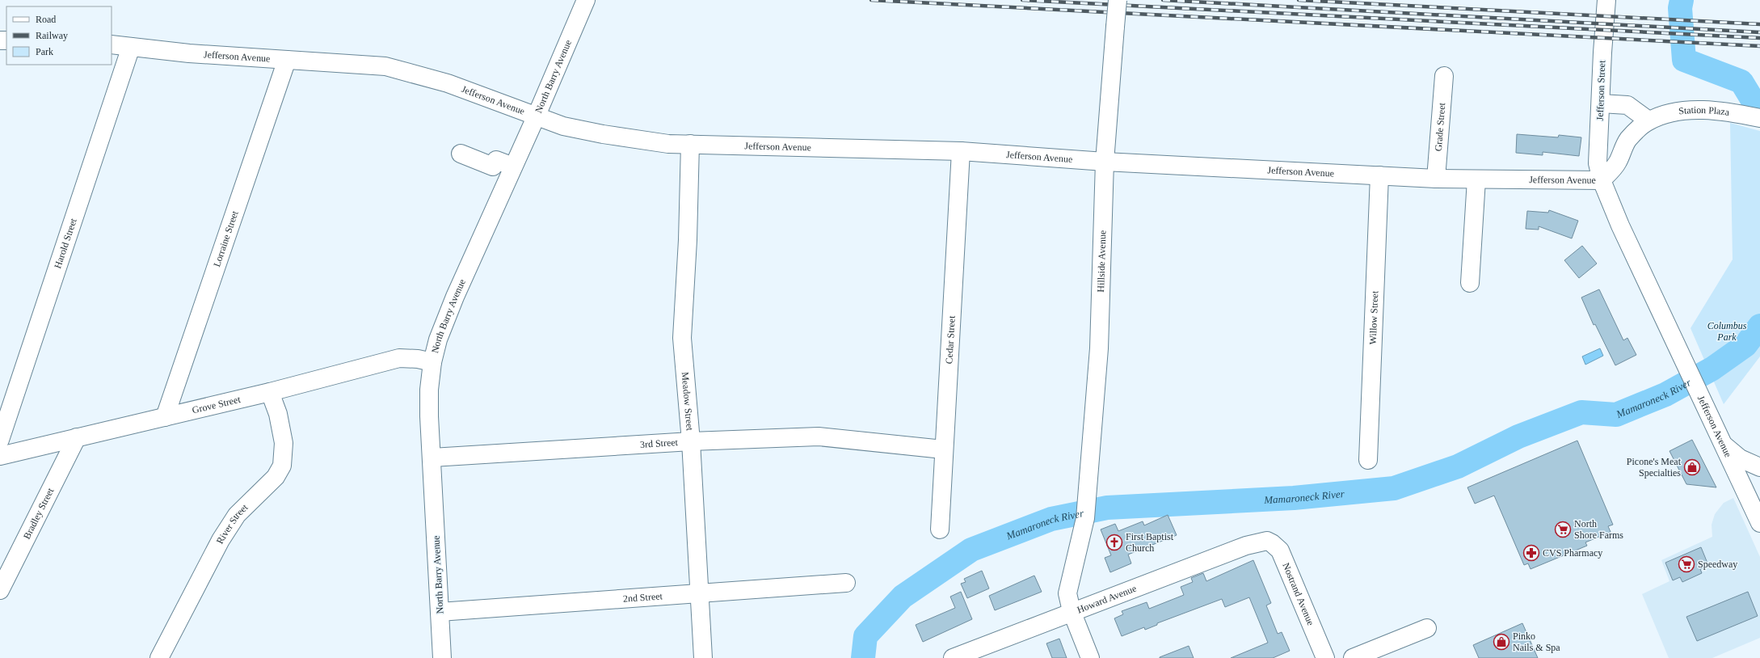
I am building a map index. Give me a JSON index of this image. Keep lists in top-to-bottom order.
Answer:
{
  "streets": {
    "street": [
      "Jefferson Avenue",
      "North Barry Avenue",
      "Jefferson Street",
      "Station Plaza",
      "Grade Street",
      "Lorraine Street",
      "Harold Street",
      "Hillside Avenue",
      "Willow Street",
      "Cedar Street",
      "Meadow Street",
      "Grove Street",
      "3rd Street",
      "Bradley Street",
      "River Street",
      "Nostrand Avenue",
      "2nd Street",
      "Howard Avenue"
    ]
  },
  "crossings": [
    ["Jefferson Avenue", "North Barry Avenue"],
    ["Jefferson Avenue", "Jefferson Street"],
    ["Jefferson Avenue", "Station Plaza"],
    ["Jefferson Avenue", "Grade Street"],
    ["Jefferson Avenue", "Lorraine Street"],
    ["Jefferson Avenue", "Harold Street"],
    ["Jefferson Avenue", "Hillside Avenue"],
    ["Jefferson Avenue", "Willow Street"],
    ["Jefferson Avenue", "Cedar Street"],
    ["Jefferson Avenue", "Meadow Street"],
    ["North Barry Avenue", "Grove Street"],
    ["North Barry Avenue", "3rd Street"],
    ["North Barry Avenue", "2nd Street"],
    ["Jefferson Street", "Station Plaza"],
    ["Lorraine Street", "Grove Street"],
    ["Hillside Avenue", "Howard Avenue"],
    ["Cedar Street", "3rd Street"],
    ["Meadow Street", "3rd Street"],
    ["Meadow Street", "2nd Street"],
    ["Grove Street", "Bradley Street"],
    ["Grove Street", "River Street"],
    ["Nostrand Avenue", "Howard Avenue"]
  ],
  "water": ["Mamaroneck River"],
  "parks": ["Columbus Park"],
  "places": {
    "shop": ["Picone's Meat Specialties", "Pinko Nails & Spa"],
    "supermarket": ["North Shore Farms", "Speedway"],
    "church": ["First Baptist Church"],
    "pharmacy": ["CVS Pharmacy"]
  },
  "legend": ["Road", "Railway", "Park"]
}
